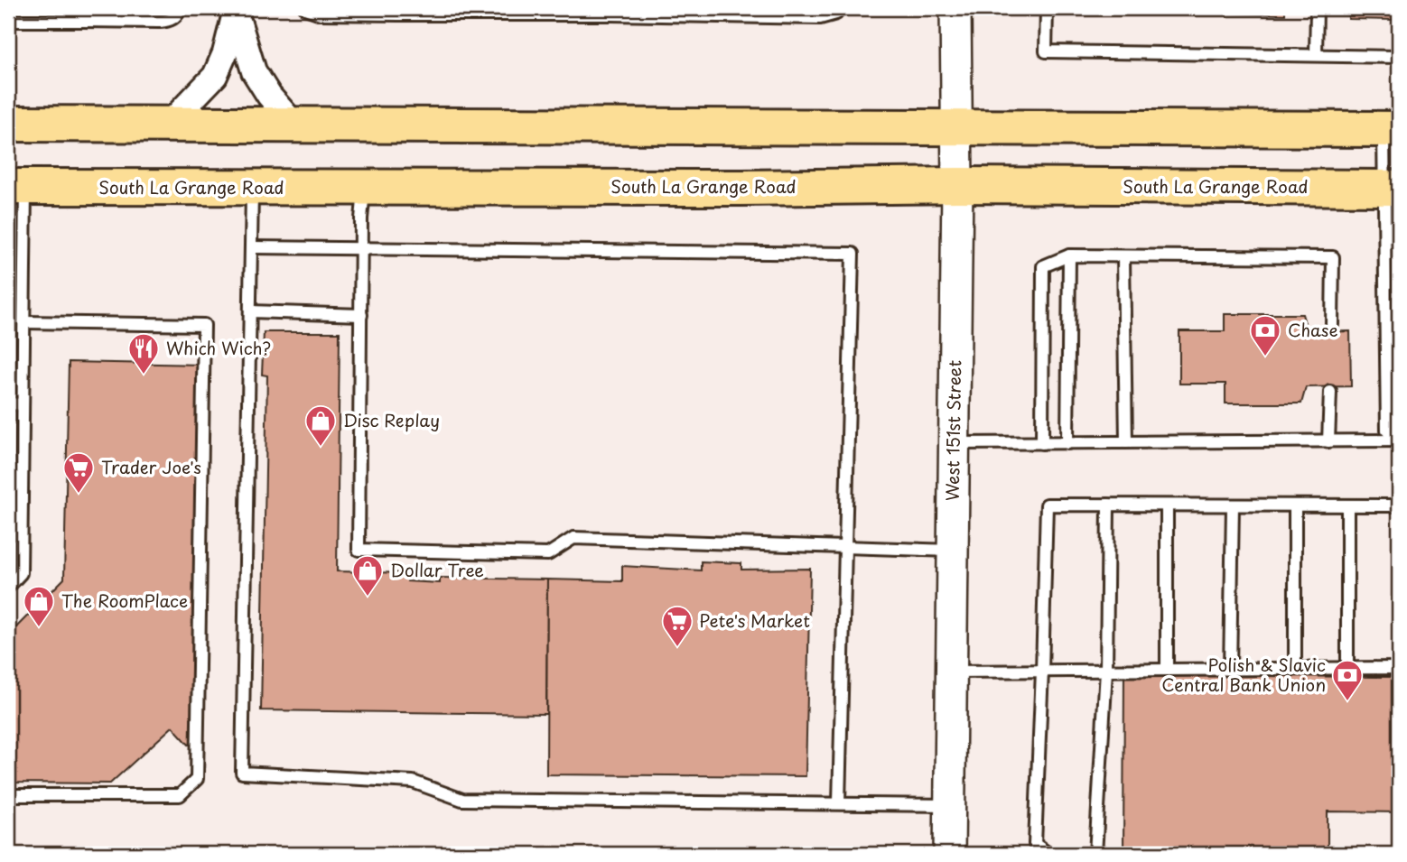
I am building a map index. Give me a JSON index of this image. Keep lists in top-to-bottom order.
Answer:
{
  "streets": {
    "highway": ["South La Grange Road"],
    "street": ["West 151st Street"]
  },
  "crossings": [
    ["South La Grange Road", "West 151st Street"]
  ],
  "places": {
    "bank": ["Chase", "Polish & Slavic Central Bank Union"],
    "restaurant": ["Which Wich?"],
    "shop": ["Disc Replay", "Dollar Tree", "The RoomPlace"],
    "supermarket": ["Trader Joe's", "Pete's Market"]
  }
}
